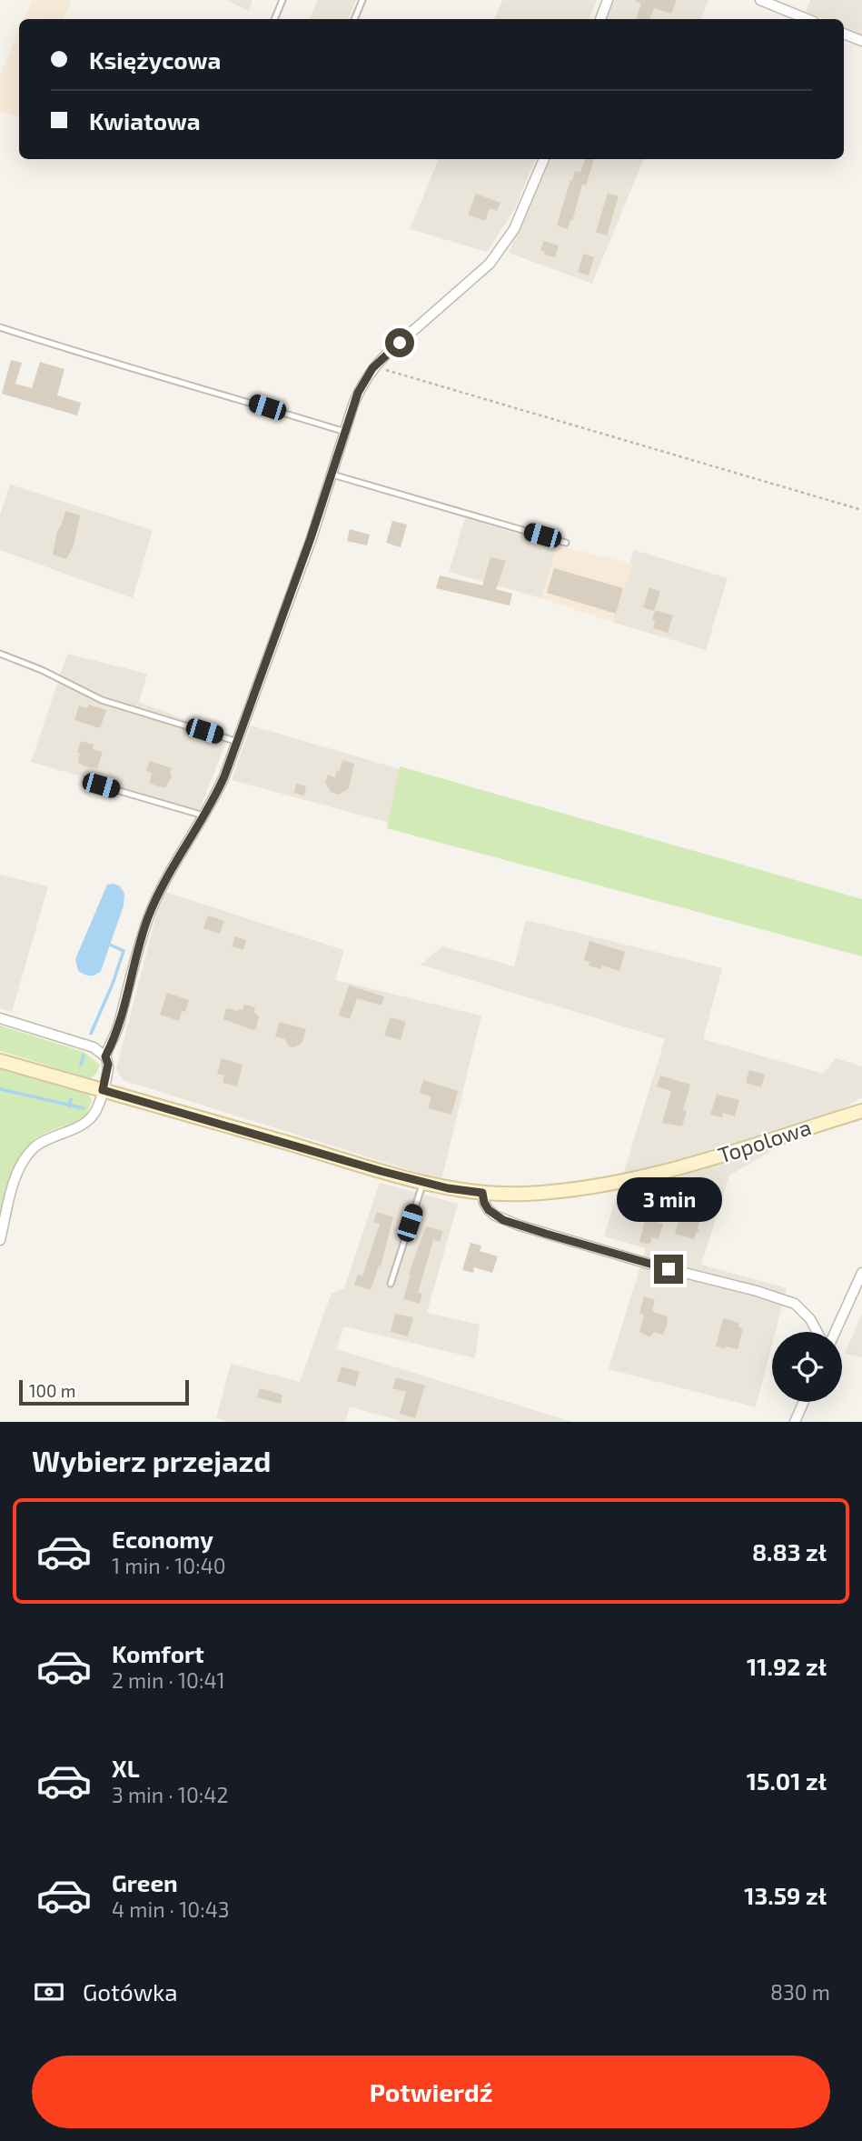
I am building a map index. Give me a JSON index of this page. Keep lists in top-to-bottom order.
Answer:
{
  "streets": {
    "street": ["Topolowa"]
  },
  "scale_bar": "100 m",
  "page": {
    "banner": ["Księżycowa", "Kwiatowa"],
    "bubble": "3 min",
    "scale": "100 m",
    "heading": "Wybierz przejazd",
    "list": [
      {
        "name": "Economy",
        "note": "1 min · 10:40",
        "value": "8.83 zł"
      },
      {
        "name": "Komfort",
        "note": "2 min · 10:41",
        "value": "11.92 zł"
      },
      {
        "name": "XL",
        "note": "3 min · 10:42",
        "value": "15.01 zł"
      },
      {
        "name": "Green",
        "note": "4 min · 10:43",
        "value": "13.59 zł"
      }
    ],
    "pay": ["Gotówka", "830 m"],
    "buttons": "Potwierdź"
  }
}
